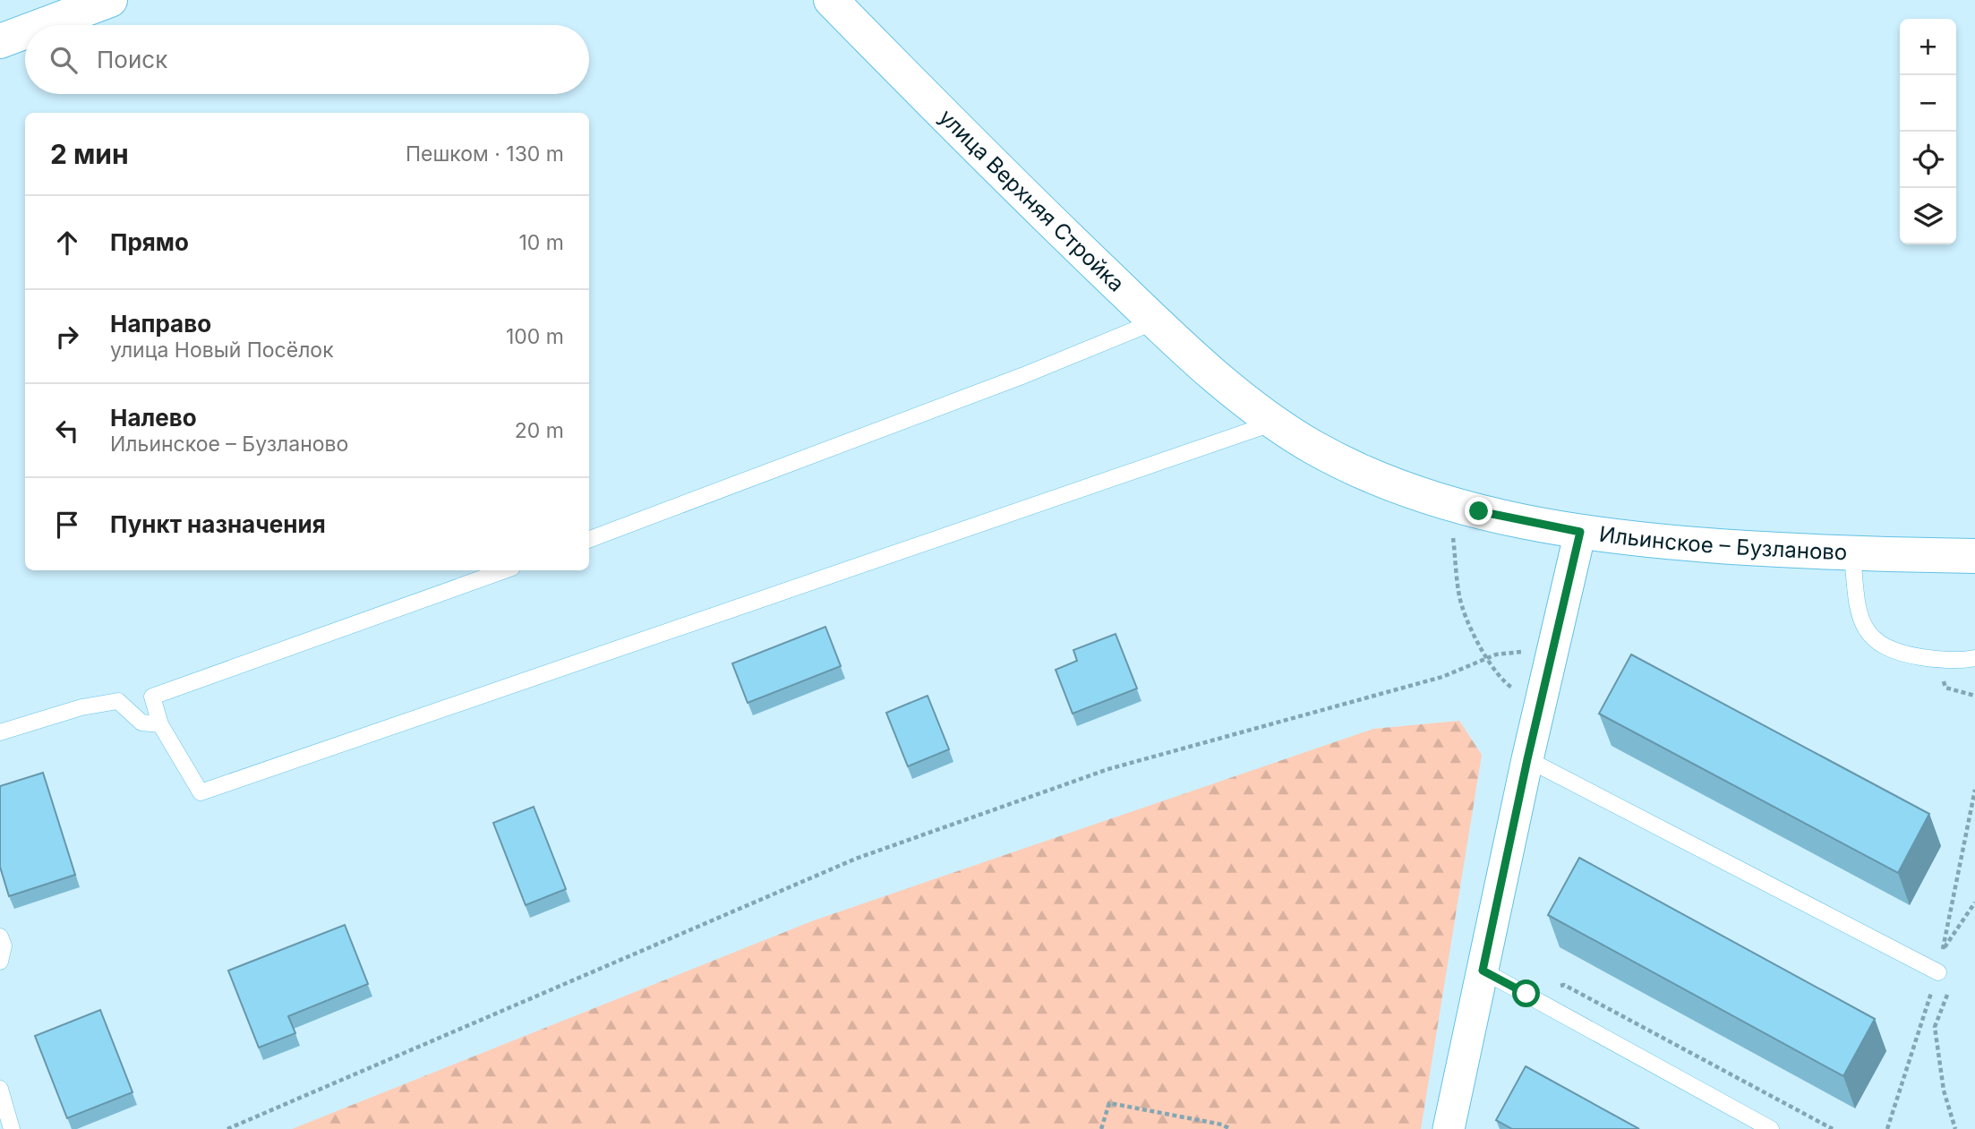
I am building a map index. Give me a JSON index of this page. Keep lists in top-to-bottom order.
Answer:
{
  "streets": {
    "street": ["улица Верхняя Стройка", "Ильинское – Бузланово"]
  },
  "crossings": [
    ["улица Верхняя Стройка", "Ильинское – Бузланово"]
  ],
  "page": {
    "map_buttons": ["+", "−"],
    "search": "Поиск",
    "heading": ["2 мин", "Пешком · 130 m"],
    "list": [
      ["Прямо", "10 m"],
      ["Направо", "улица Новый Посёлок", "100 m"],
      ["Налево", "Ильинское – Бузланово", "20 m"],
      "Пункт назначения"
    ]
  }
}
